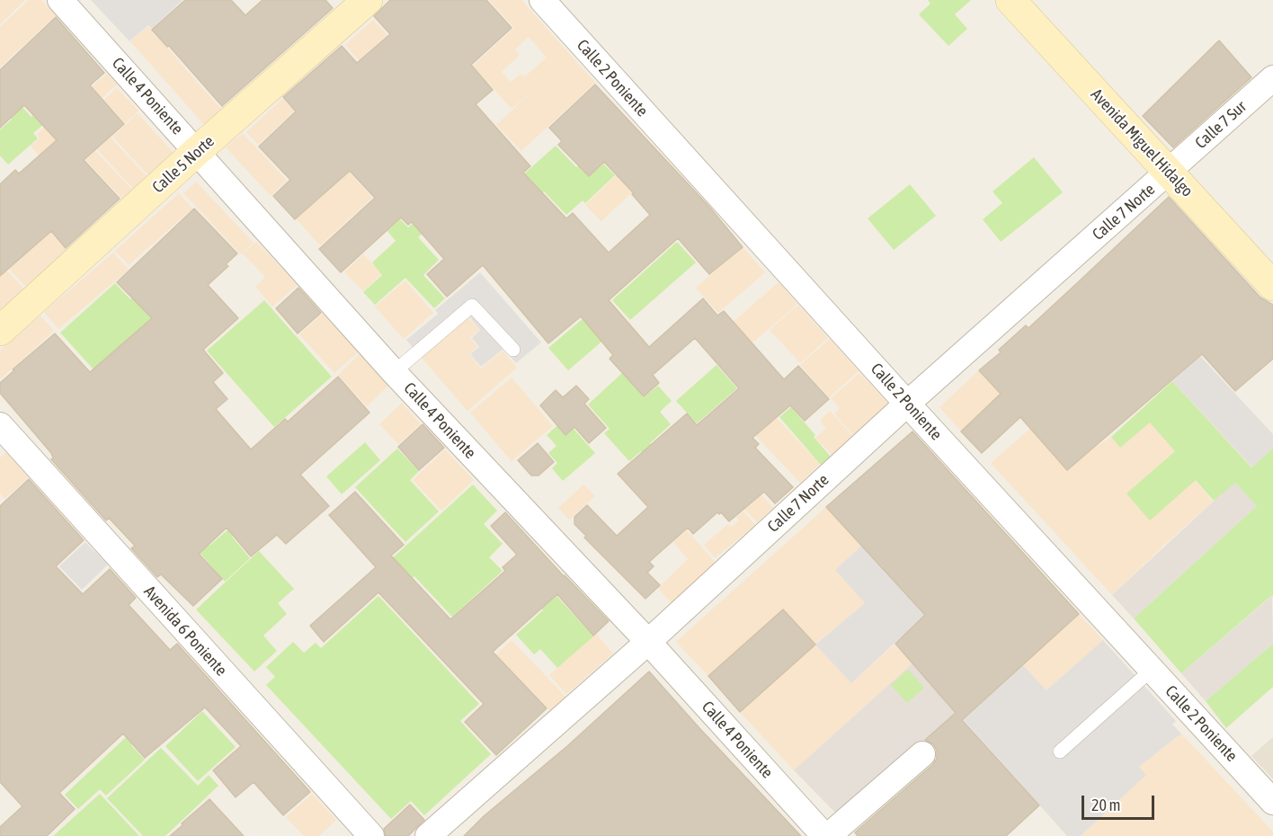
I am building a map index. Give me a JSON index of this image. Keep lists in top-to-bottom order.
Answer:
{
  "streets": {
    "street": [
      "Calle 2 Poniente",
      "Calle 4 Poniente",
      "Calle 7 Sur",
      "Avenida Miguel Hidalgo",
      "Calle 5 Norte",
      "Calle 7 Norte",
      "Avenida 6 Poniente"
    ]
  },
  "crossings": [
    ["Calle 2 Poniente", "Calle 7 Norte"],
    ["Calle 4 Poniente", "Calle 5 Norte"],
    ["Calle 4 Poniente", "Calle 7 Norte"],
    ["Calle 7 Sur", "Avenida Miguel Hidalgo"],
    ["Calle 7 Sur", "Calle 7 Norte"],
    ["Avenida Miguel Hidalgo", "Calle 7 Norte"]
  ],
  "scale_bar": "20 m"
}
